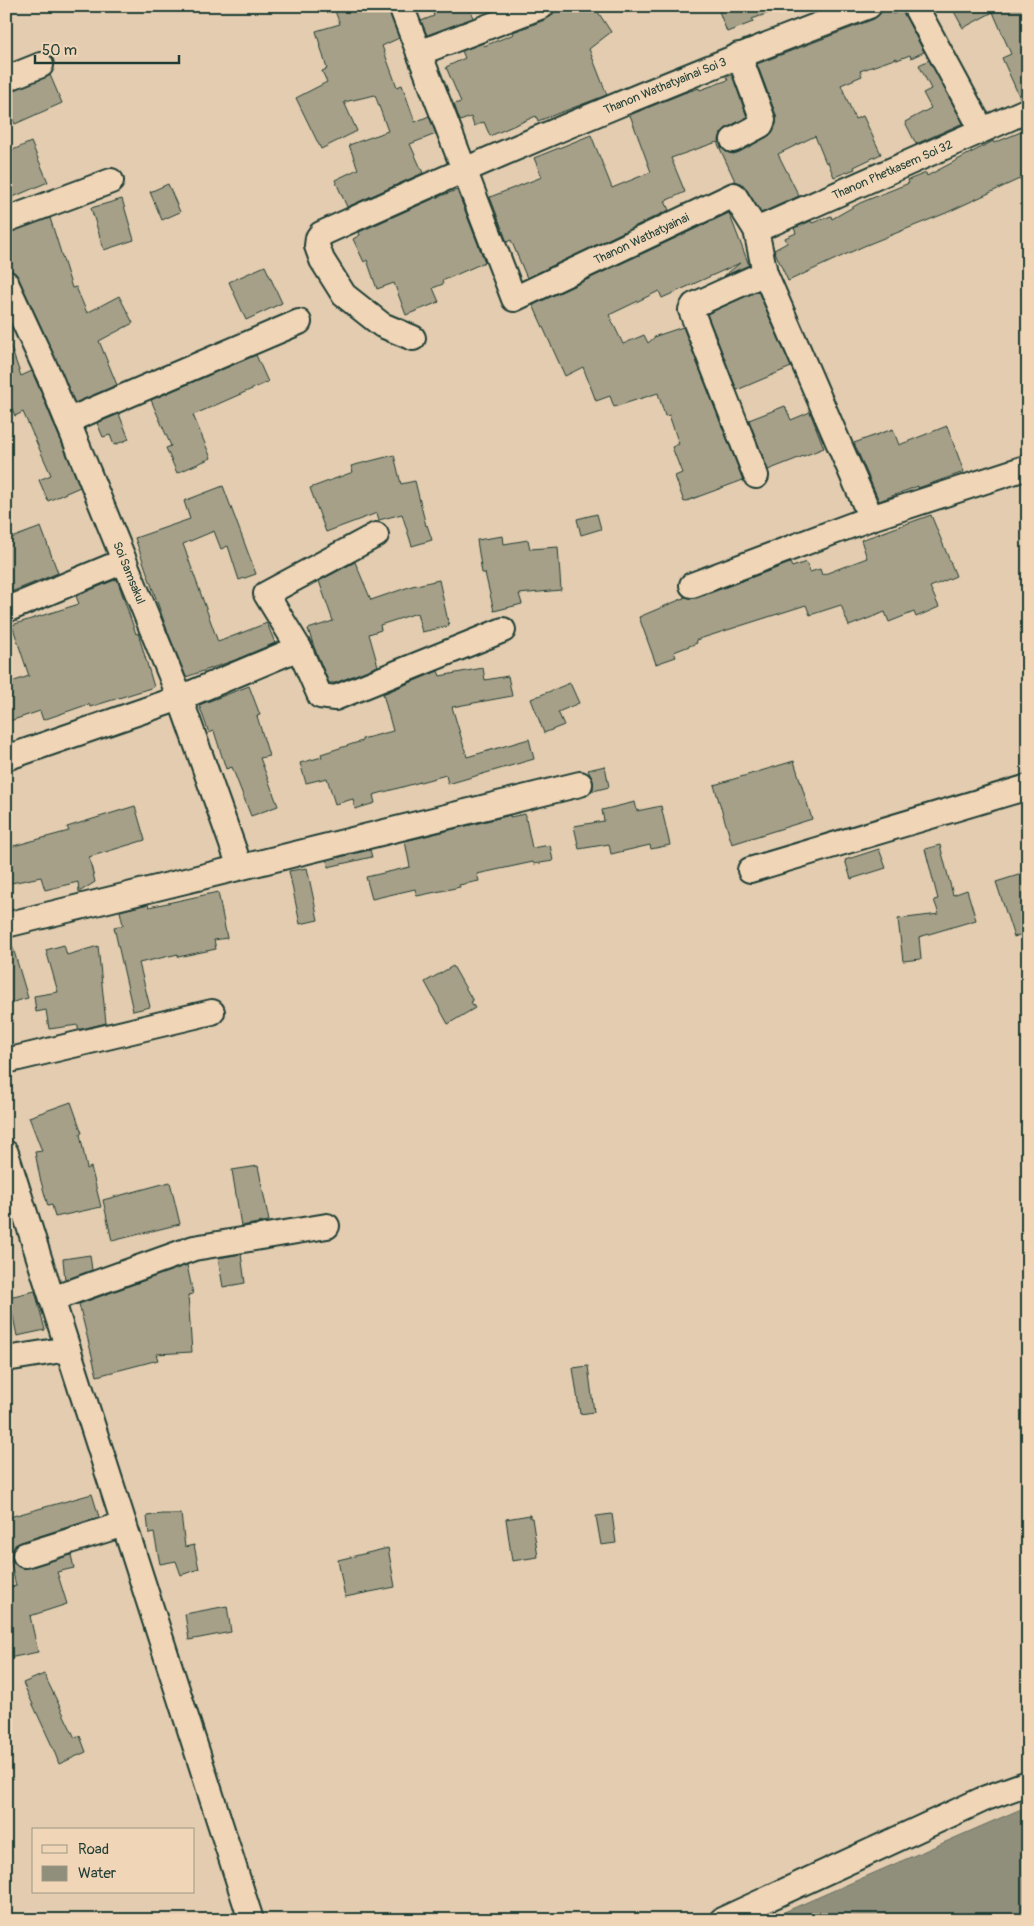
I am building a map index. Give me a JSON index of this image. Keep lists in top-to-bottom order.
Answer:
{
  "streets": {
    "street": [
      "Thanon Wathatyainai Soi 3",
      "Thanon Phetkasem Soi 32",
      "Thanon Wathatyainai",
      "Soi Samsakul"
    ]
  },
  "crossings": [
    ["Thanon Wathatyainai Soi 3", "Thanon Wathatyainai"],
    ["Thanon Phetkasem Soi 32", "Thanon Wathatyainai"]
  ],
  "legend": ["Road", "Water"],
  "scale_bar": "50 m"
}
